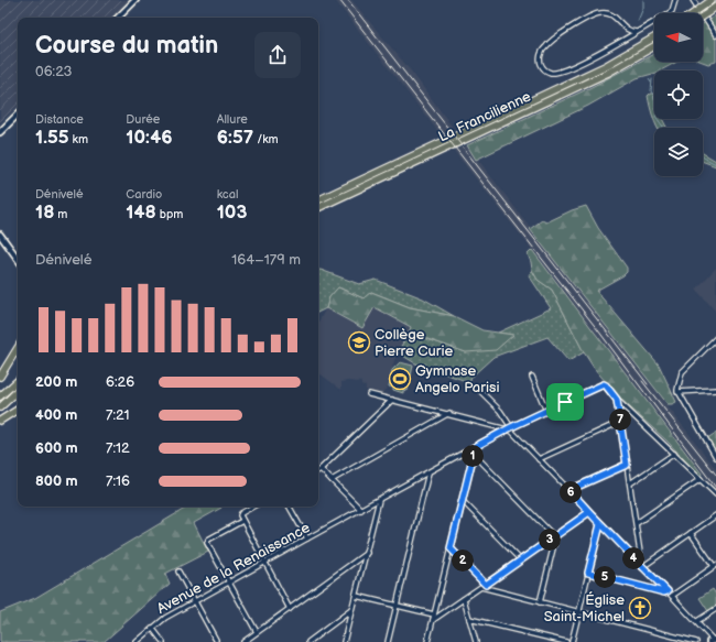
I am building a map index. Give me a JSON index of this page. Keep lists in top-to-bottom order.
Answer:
{
  "streets": {
    "highway": ["La Francilienne"],
    "street": ["Avenue de la Renaissance"]
  },
  "places": {
    "school or university": ["Collège Pierre Curie"],
    "sports": ["Gymnase Angelo Parisi"],
    "church": ["Église Saint-Michel"]
  },
  "north": "left",
  "page": {
    "heading": ["Course du matin", "06:23"],
    "stats": [
      ["Distance", "1.55 km"],
      ["Durée", "10:46"],
      ["Allure", "6:57 /km"],
      ["Dénivelé", "18 m"],
      ["Cardio", "148 bpm"],
      ["kcal", "103"]
    ],
    "chart": ["Dénivelé", "164–179 m"],
    "list": [
      {
        "name": "200 m",
        "note": "6:26"
      },
      {
        "name": "400 m",
        "note": "7:21"
      },
      {
        "name": "600 m",
        "note": "7:12"
      },
      {
        "name": "800 m",
        "note": "7:16"
      }
    ],
    "pins": [
      "7",
      "1",
      "6",
      "3",
      "4",
      "2",
      "5"
    ]
  }
}
